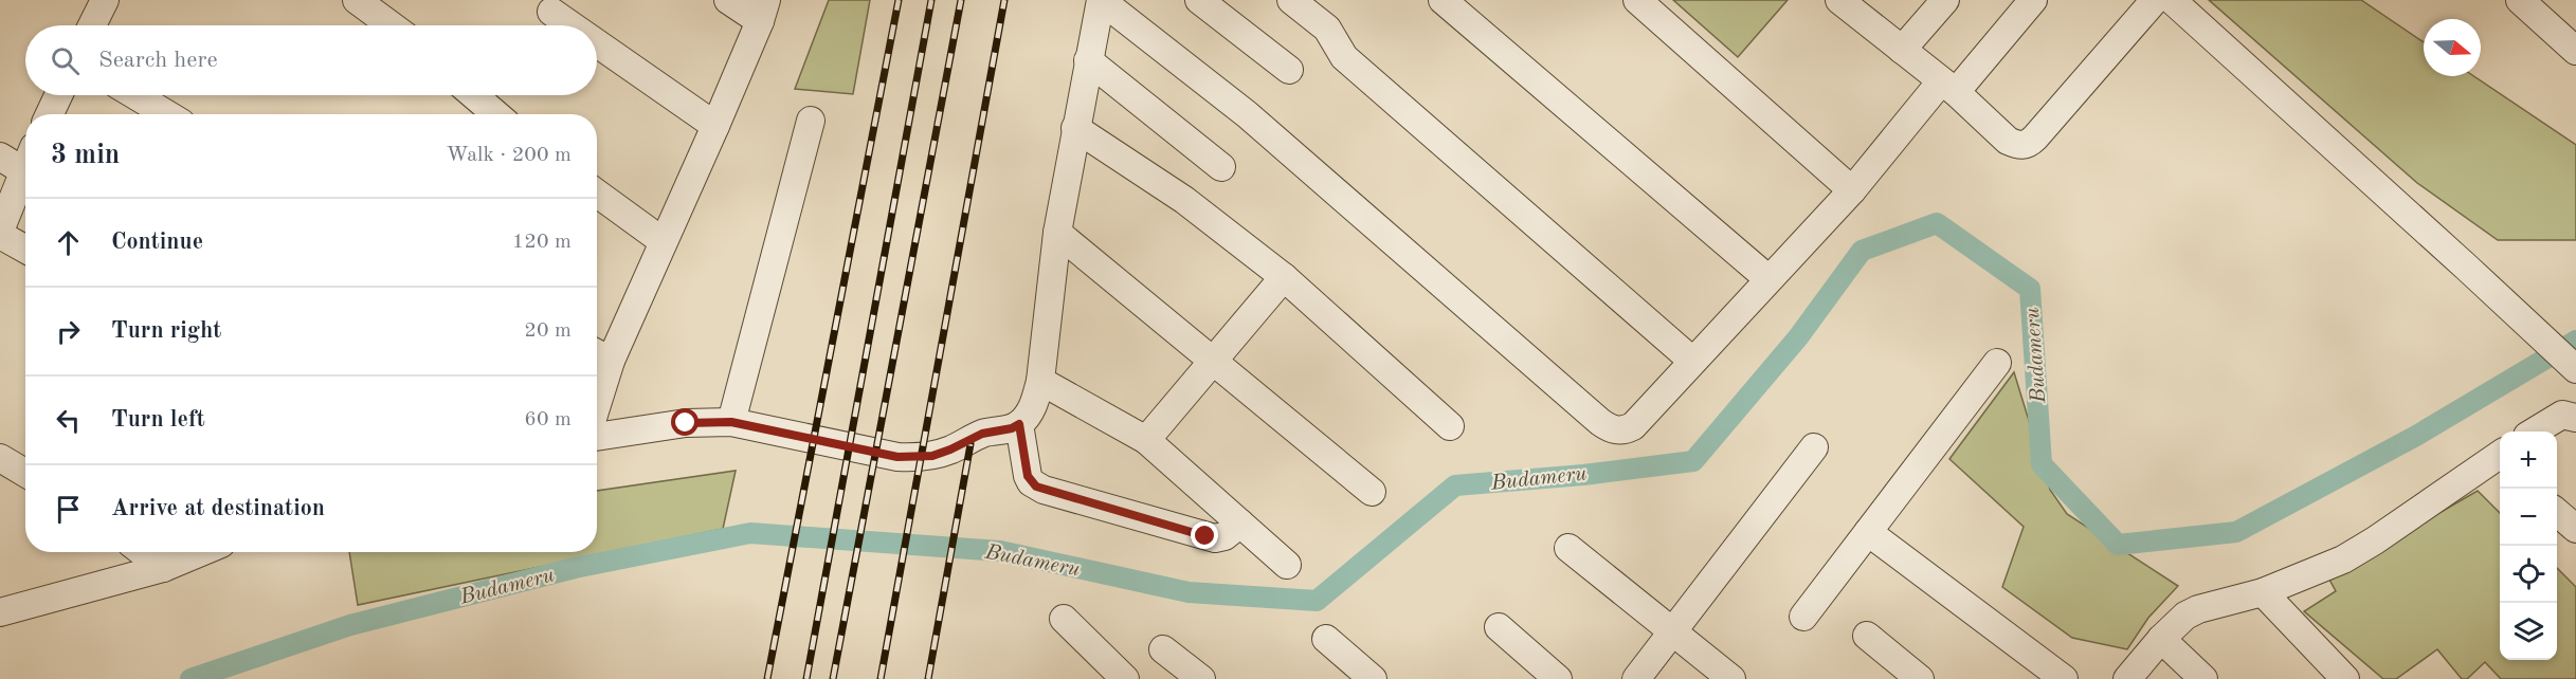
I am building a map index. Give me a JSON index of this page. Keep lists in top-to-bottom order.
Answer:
{
  "water": ["Budameru"],
  "north": "right",
  "page": {
    "search": "Search here",
    "heading": ["3 min", "Walk · 200 m"],
    "list": [
      ["Continue", "120 m"],
      ["Turn right", "20 m"],
      ["Turn left", "60 m"],
      "Arrive at destination"
    ],
    "map_buttons": ["+", "−"]
  }
}
